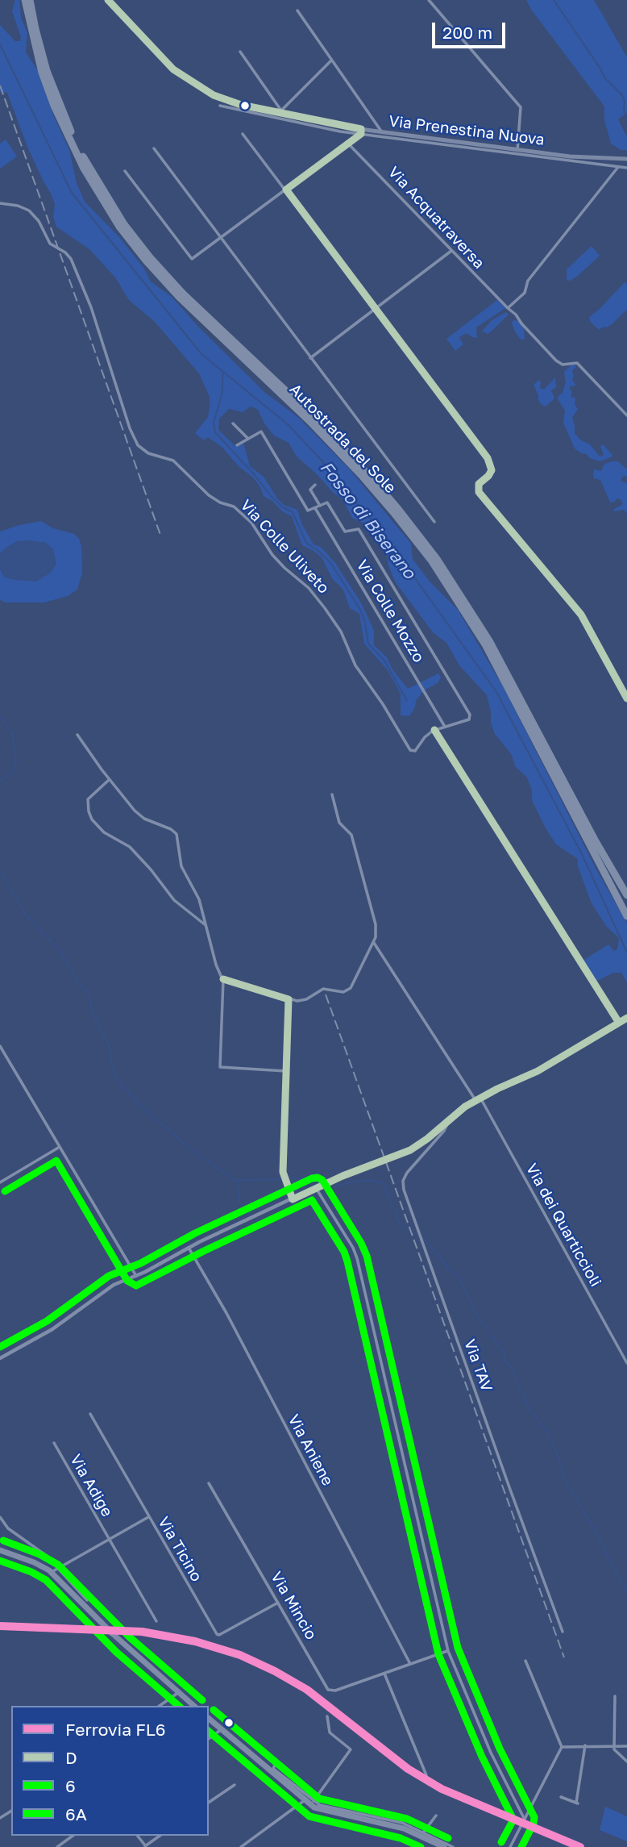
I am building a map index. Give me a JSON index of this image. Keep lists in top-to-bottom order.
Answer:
{
  "streets": {
    "highway": ["Autostrada del Sole"],
    "main road": ["Via Prenestina Nuova"],
    "street": [
      "Via Acquatraversa",
      "Via Colle Uliveto",
      "Via Colle Mozzo",
      "Via dei Quarticcioli",
      "Via TAV",
      "Via Aniene",
      "Via Adige",
      "Via Ticino",
      "Via Mincio"
    ]
  },
  "crossings": [
    ["Via Aniene", "Via Mincio"],
    ["Via Ticino", "Via Mincio"]
  ],
  "water": ["Fosso di Biserano"],
  "lines": [
    "transit line D",
    "transit line 6",
    "transit line 6A",
    "rail line FL6"
  ],
  "legend": [
    "Ferrovia FL6",
    "D",
    "6",
    "6A"
  ],
  "scale_bar": "200 m"
}
